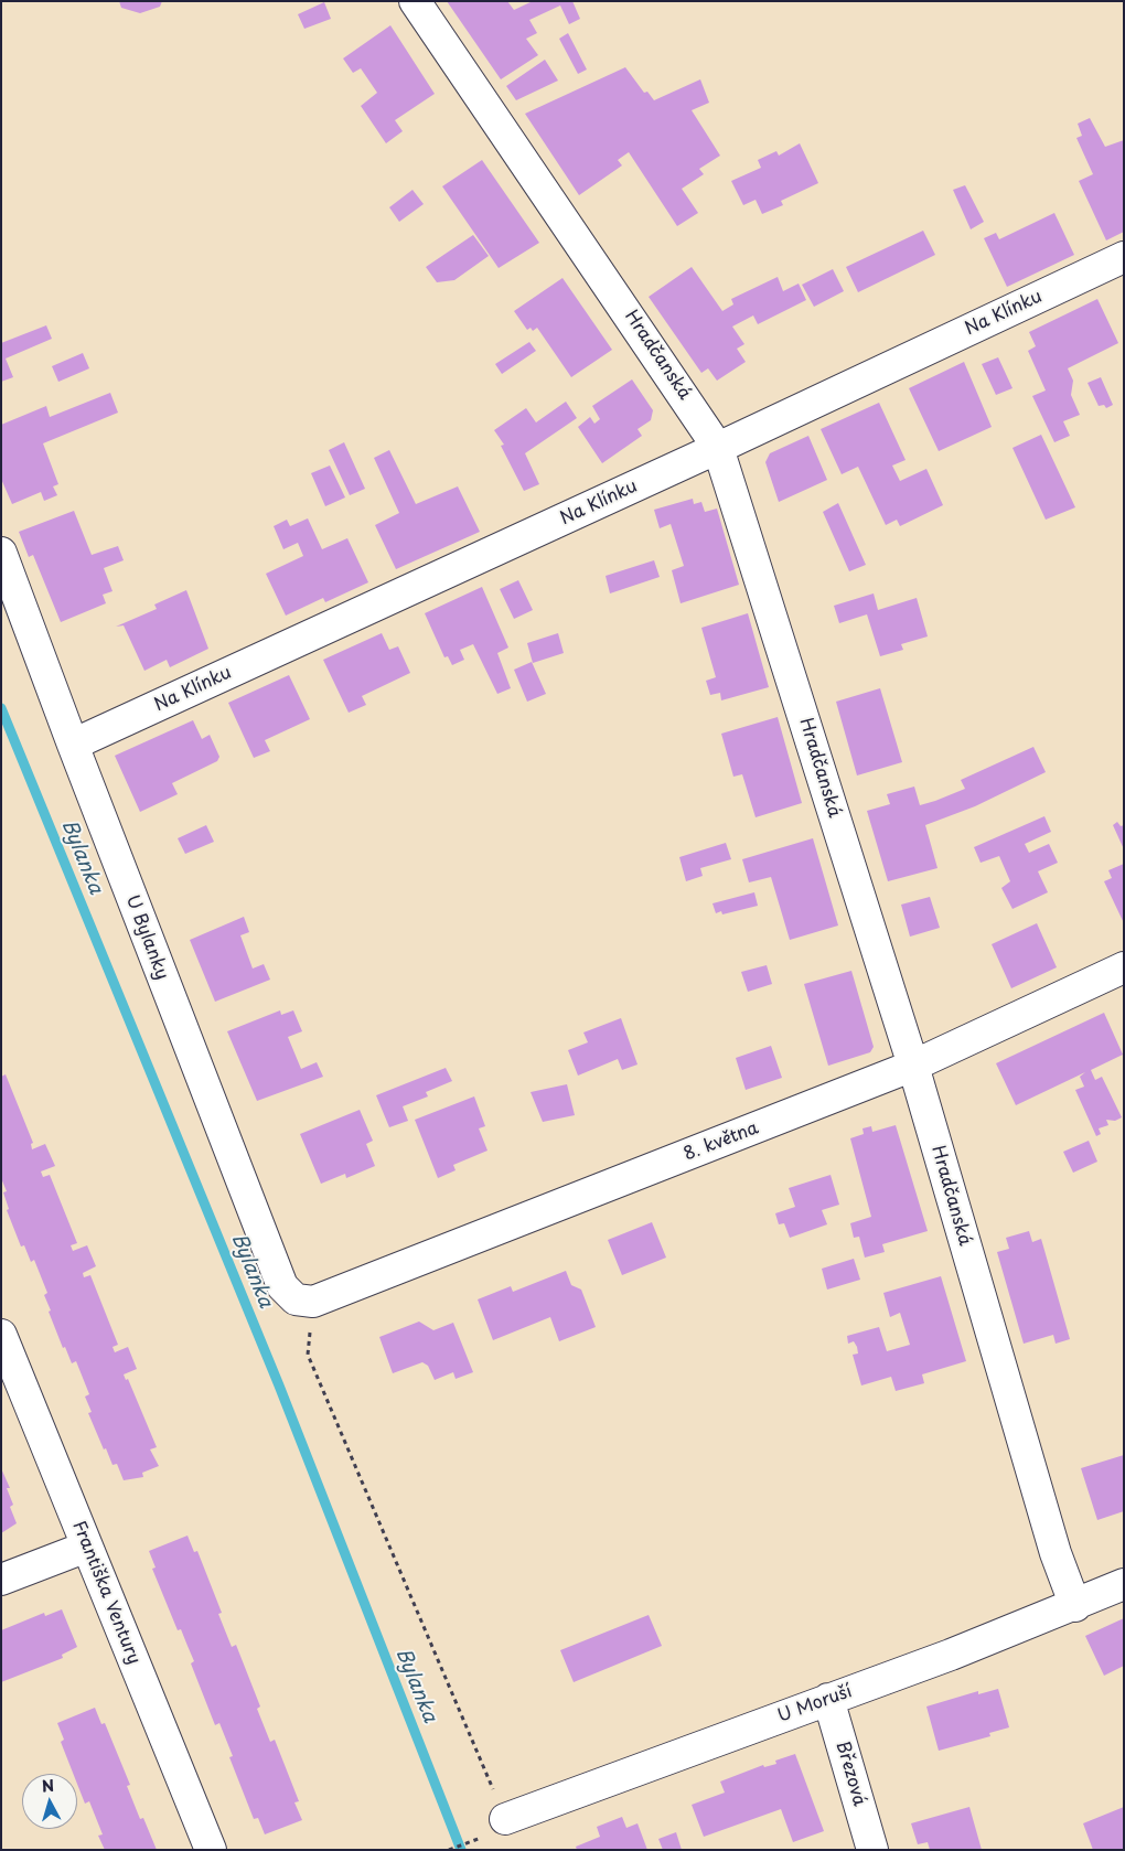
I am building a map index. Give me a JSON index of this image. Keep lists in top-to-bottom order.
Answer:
{
  "streets": {
    "street": [
      "Na Klínku",
      "Hradčanská",
      "U Bylanky",
      "8. května",
      "Františka Ventury",
      "U Moruší",
      "Březová"
    ]
  },
  "crossings": [
    ["Na Klínku", "Hradčanská"],
    ["Na Klínku", "U Bylanky"],
    ["Hradčanská", "8. května"],
    ["Hradčanská", "U Moruší"],
    ["U Bylanky", "8. května"],
    ["U Moruší", "Březová"]
  ],
  "water": ["Bylanka"],
  "north": "top"
}
